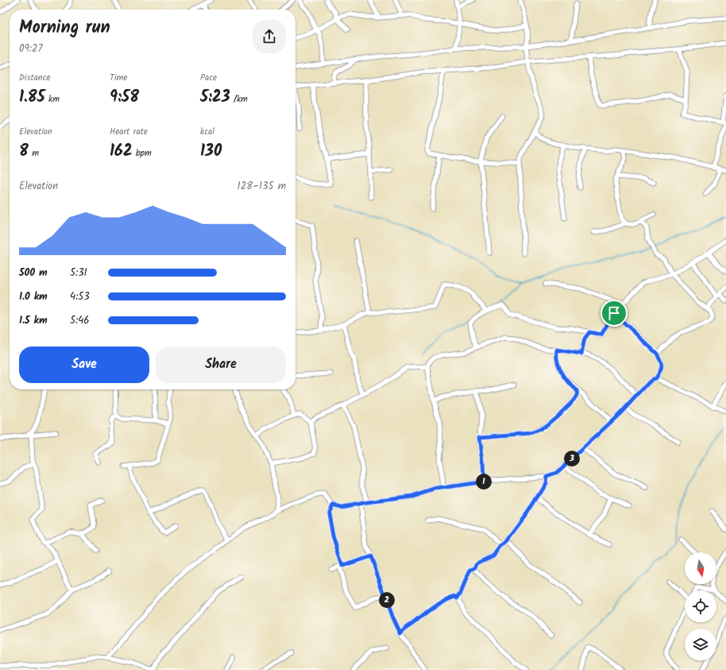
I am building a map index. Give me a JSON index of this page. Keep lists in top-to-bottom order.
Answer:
{
  "north": "bottom",
  "page": {
    "heading": ["Morning run", "09:27"],
    "stats": [
      ["Distance", "1.85 km"],
      ["Time", "9:58"],
      ["Pace", "5:23 /km"],
      ["Elevation", "8 m"],
      ["Heart rate", "162 bpm"],
      ["kcal", "130"]
    ],
    "chart": ["Elevation", "128–135 m"],
    "list": [
      {
        "name": "500 m",
        "note": "5:31"
      },
      {
        "name": "1.0 km",
        "note": "4:53"
      },
      {
        "name": "1.5 km",
        "note": "5:46"
      }
    ],
    "buttons": ["Save", "Share"],
    "pins": ["3", "1", "2"]
  }
}
